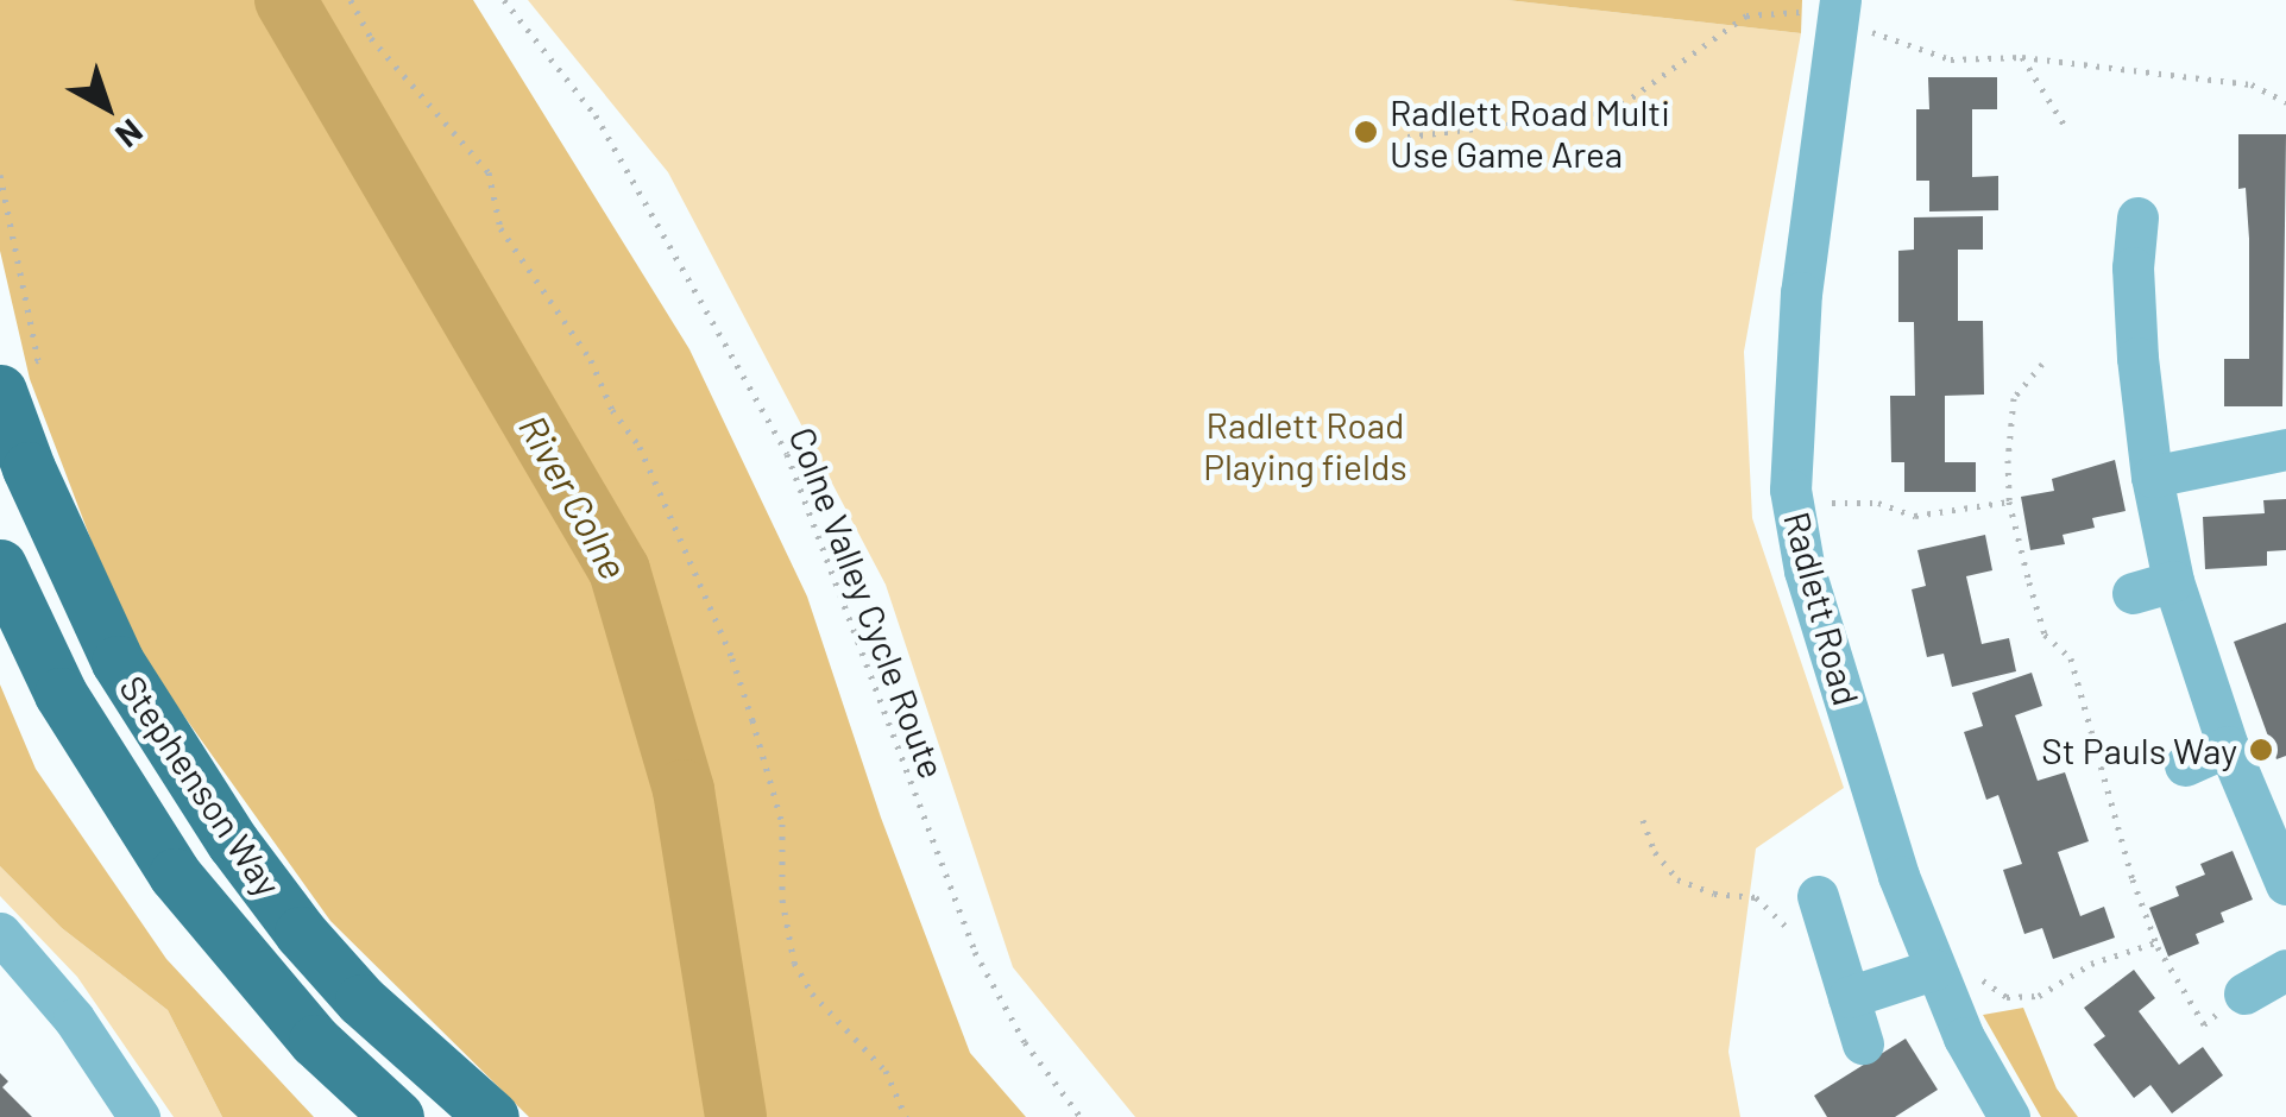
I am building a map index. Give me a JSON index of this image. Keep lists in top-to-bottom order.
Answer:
{
  "streets": {
    "main road": ["Stephenson Way"],
    "street": ["Radlett Road"],
    "path": ["Colne Valley Cycle Route"]
  },
  "water": ["River Colne"],
  "parks": ["Radlett Road Playing fields"],
  "places": ["Radlett Road Multi Use Game Area", "St Pauls Way"],
  "north": "bottom right"
}
